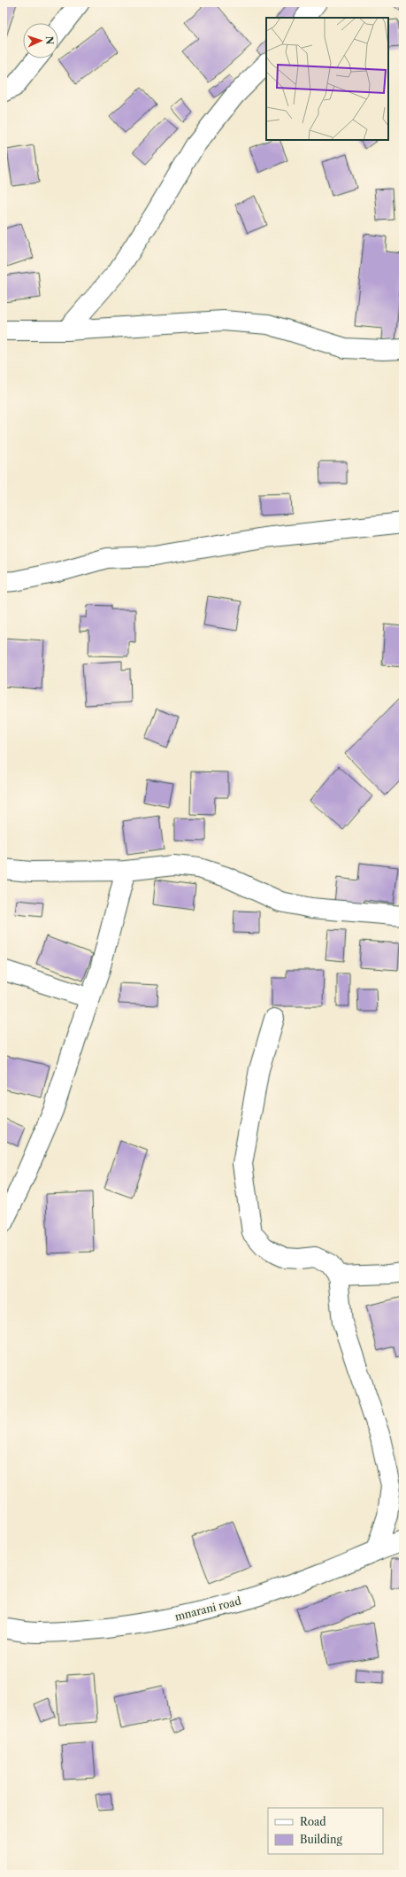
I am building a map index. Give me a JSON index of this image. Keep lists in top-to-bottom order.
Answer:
{
  "streets": {
    "street": ["mnarani road"]
  },
  "legend": ["Road", "Building"],
  "north": "right"
}
